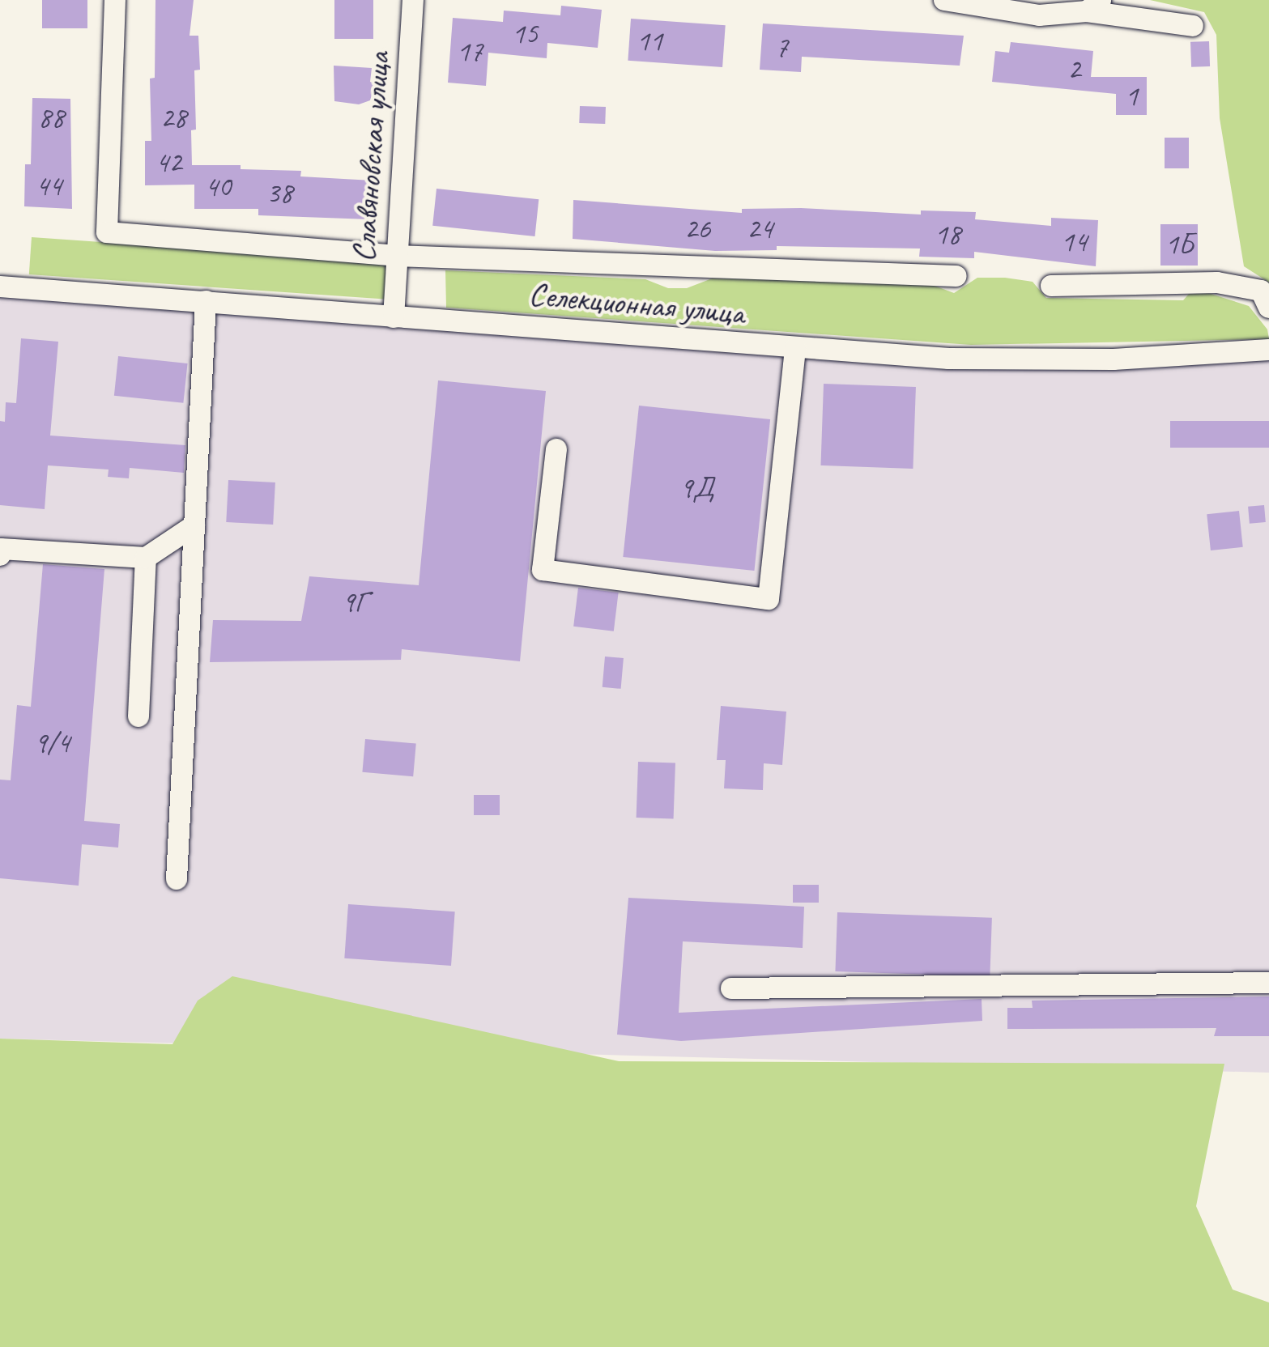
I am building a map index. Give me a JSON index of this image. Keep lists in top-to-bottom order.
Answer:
{
  "streets": {
    "street": ["Славяновская улица", "Селекционная улица"]
  },
  "crossings": [
    ["Славяновская улица", "Селекционная улица"]
  ],
  "house_numbers": [
    "15",
    "11",
    "7",
    "17",
    "2",
    "1",
    "88",
    "28",
    "42",
    "44",
    "40",
    "38",
    "26",
    "24",
    "18",
    "14",
    "1Б",
    "9Д",
    "9Г",
    "9/4"
  ]
}
